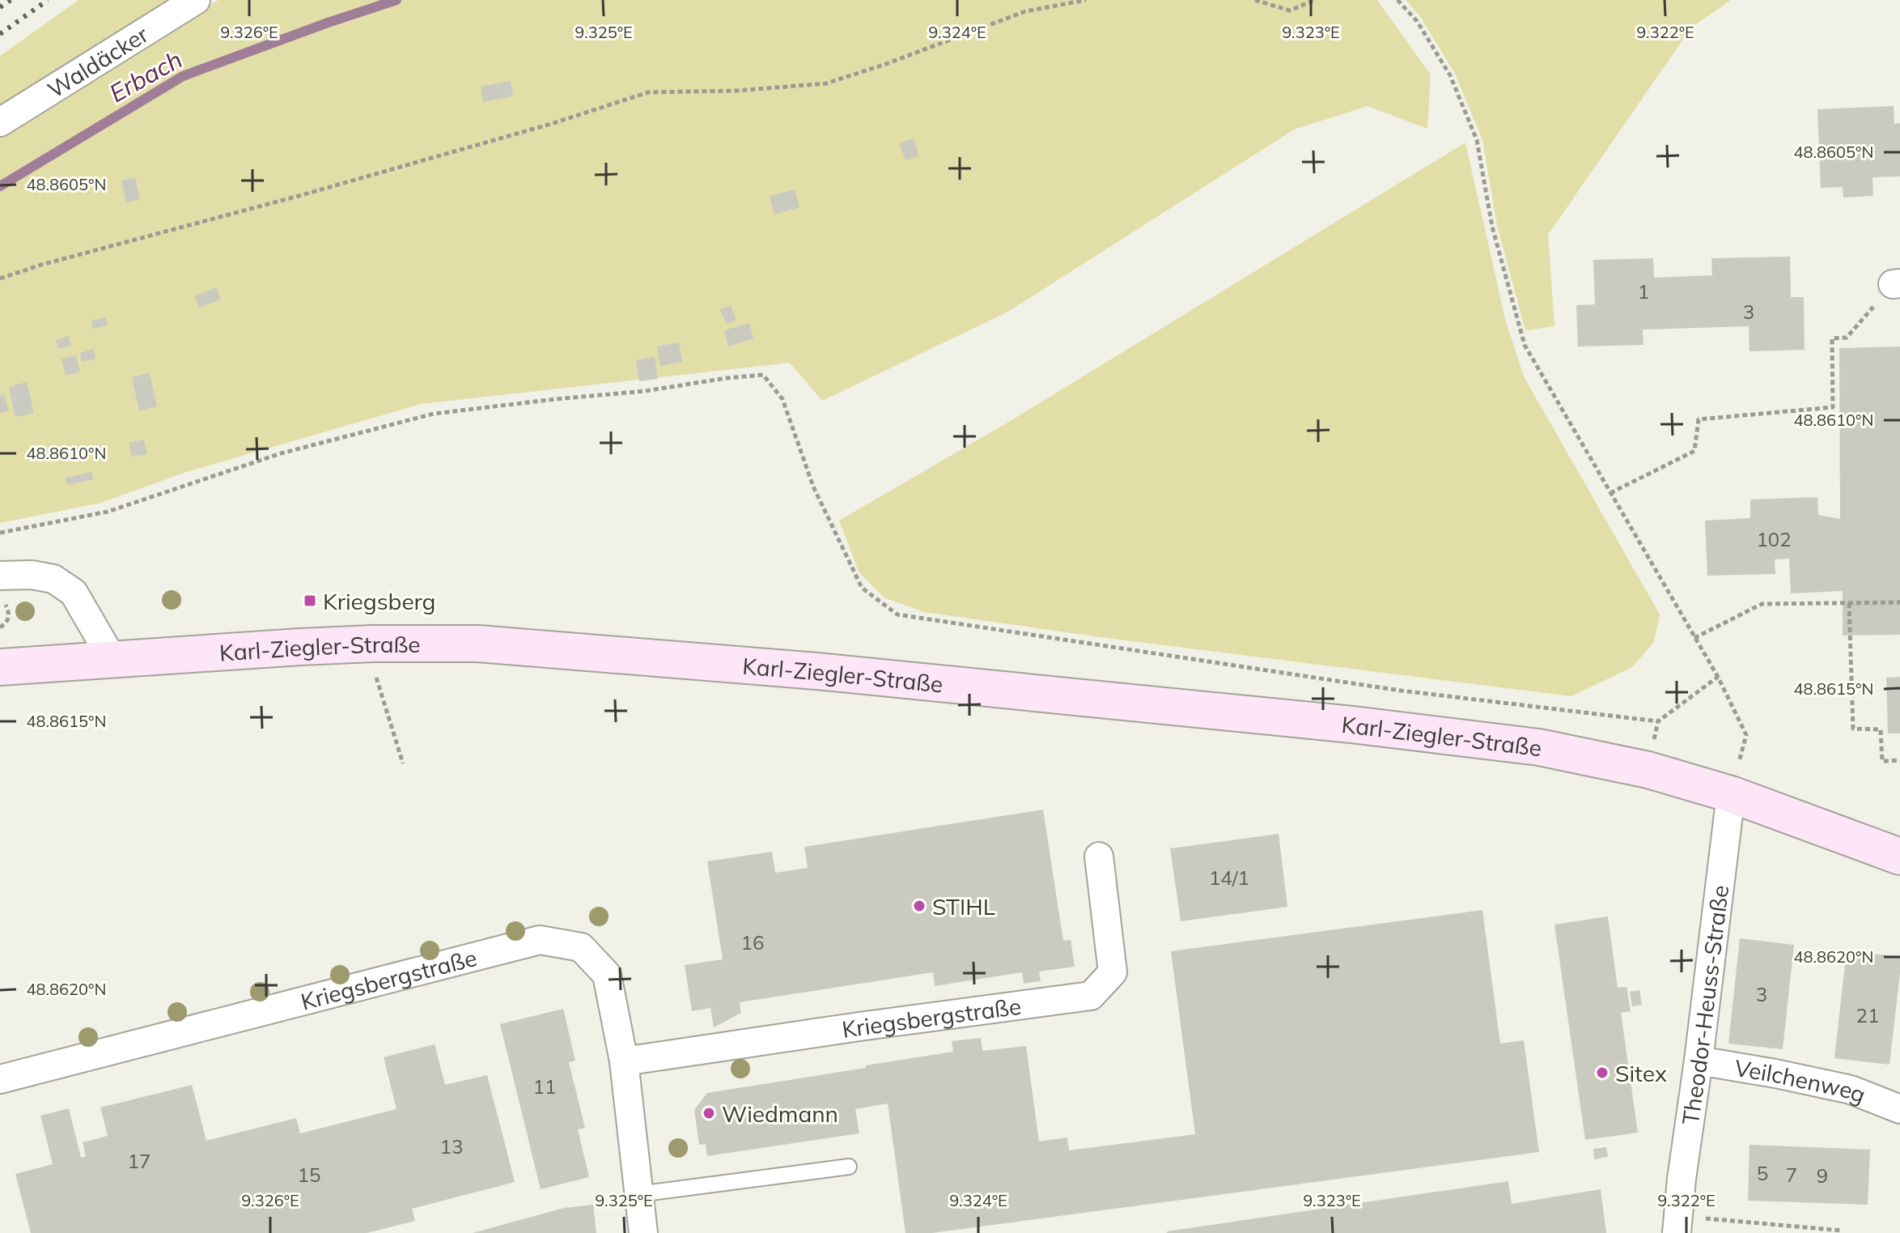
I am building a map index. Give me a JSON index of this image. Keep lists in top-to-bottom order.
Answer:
{
  "streets": {
    "street": [
      "Waldäcker",
      "Karl-Ziegler-Straße",
      "Kriegsbergstraße",
      "Theodor-Heuss-Straße",
      "Veilchenweg"
    ]
  },
  "crossings": [
    ["Karl-Ziegler-Straße", "Theodor-Heuss-Straße"],
    ["Theodor-Heuss-Straße", "Veilchenweg"]
  ],
  "water": ["Erbach"],
  "places": {
    "transit": ["Kriegsberg"],
    "other": ["STIHL", "Sitex", "Wiedmann"]
  },
  "house_numbers": [
    "1",
    "3",
    "102",
    "14/1",
    "16",
    "3",
    "21",
    "11",
    "13",
    "17",
    "5",
    "15",
    "7",
    "9"
  ],
  "coordinates": [
    "9.326°E",
    "9.325°E",
    "9.324°E",
    "9.323°E",
    "9.322°E",
    "48.8605°N",
    "48.8610°N",
    "48.8615°N",
    "48.8620°N"
  ]
}
